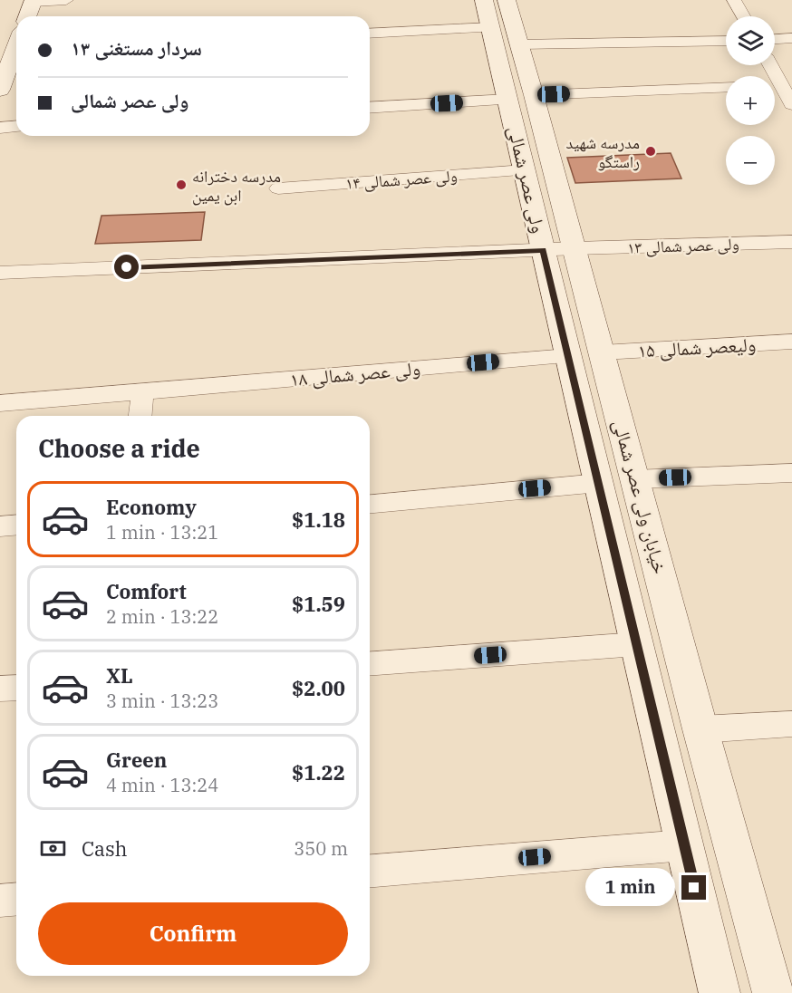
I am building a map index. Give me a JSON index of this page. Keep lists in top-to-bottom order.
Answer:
{
  "streets": {
    "street": [
      "ولی عصر شمالی ۱۴",
      "ولی عصر شمالی",
      "ولی عصر شمالی ۱۳",
      "ولیعصر شمالی ۱۵",
      "ولی عصر شمالی ۱۸",
      "خیابان ولی عصر شمالی"
    ]
  },
  "crossings": [
    ["ولی عصر شمالی ۱۴", "ولی عصر شمالی"],
    ["ولی عصر شمالی", "ولی عصر شمالی ۱۳"],
    ["ولی عصر شمالی", "ولی عصر شمالی ۱۸"],
    ["ولی عصر شمالی", "خیابان ولی عصر شمالی"],
    ["ولی عصر شمالی ۱۳", "خیابان ولی عصر شمالی"],
    ["ولیعصر شمالی ۱۵", "خیابان ولی عصر شمالی"]
  ],
  "places": ["مدرسه شهید راستگو", "مدرسه دخترانه ابن یمین"],
  "page": {
    "map_buttons": ["+", "−"],
    "banner": ["سردار مستغنی ۱۳", "ولی عصر شمالی"],
    "heading": "Choose a ride",
    "list": [
      {
        "name": "Economy",
        "note": "1 min · 13:21",
        "value": "$1.18"
      },
      {
        "name": "Comfort",
        "note": "2 min · 13:22",
        "value": "$1.59"
      },
      {
        "name": "XL",
        "note": "3 min · 13:23",
        "value": "$2.00"
      },
      {
        "name": "Green",
        "note": "4 min · 13:24",
        "value": "$1.22"
      }
    ],
    "pay": ["Cash", "350 m"],
    "bubble": "1 min",
    "buttons": "Confirm"
  }
}
